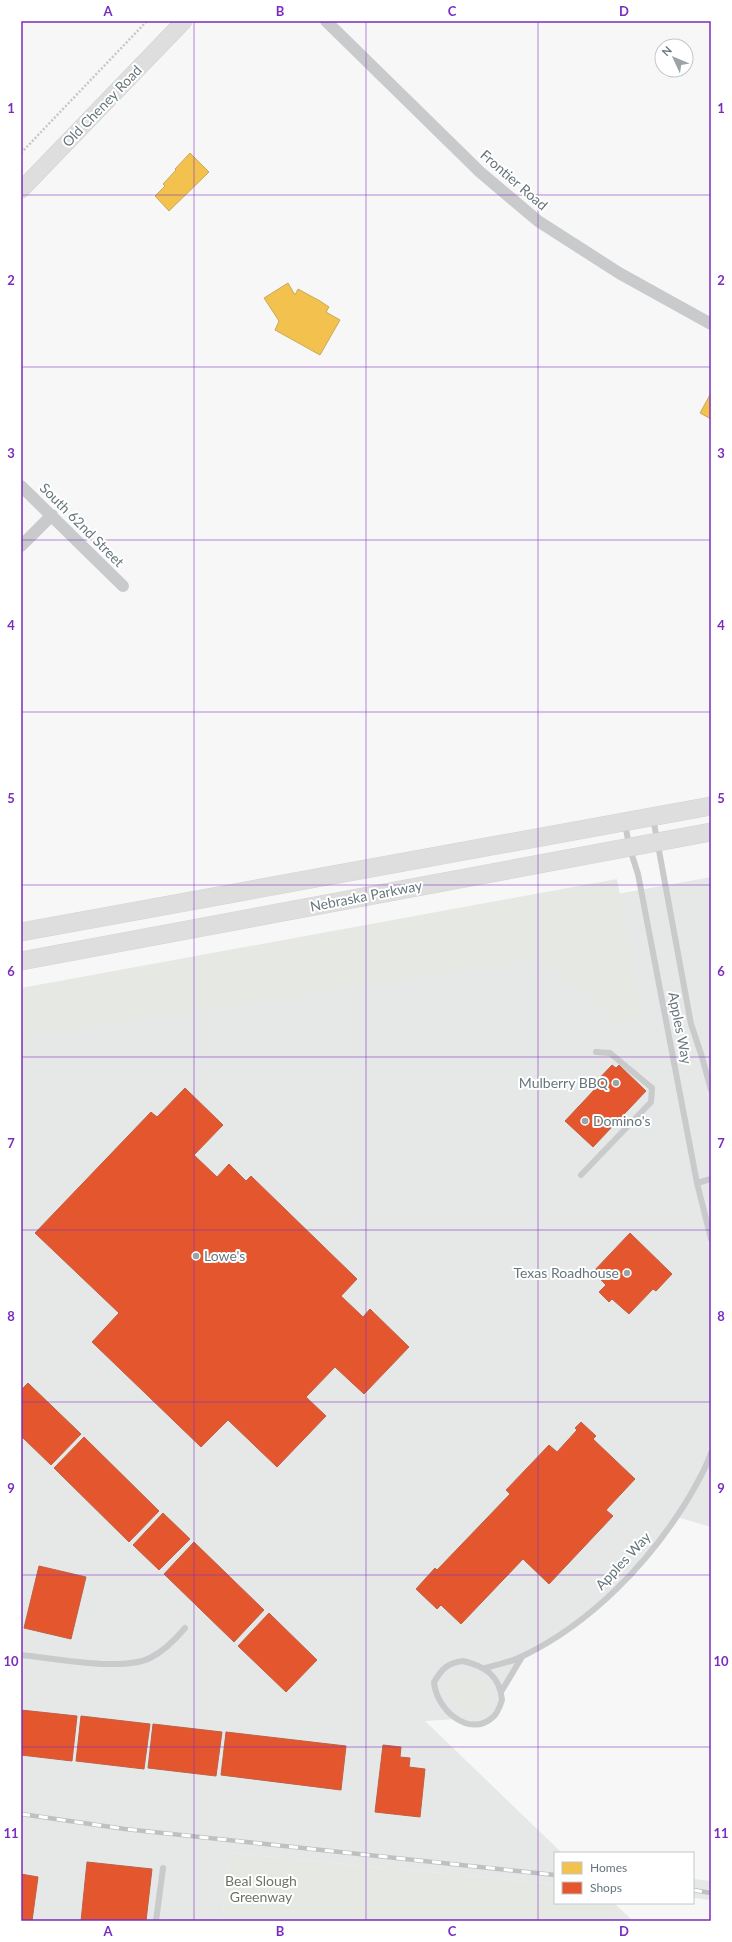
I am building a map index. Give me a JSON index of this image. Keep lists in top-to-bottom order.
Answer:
{
  "streets": {
    "main road": ["Old Cheney Road", "Nebraska Parkway"],
    "street": ["Frontier Road", "South 62nd Street"],
    "lane": ["Apples Way"]
  },
  "crossings": [
    ["Nebraska Parkway", "Apples Way"]
  ],
  "parks": ["Beal Slough Greenway"],
  "places": [
    "Mulberry BBQ",
    "Domino's",
    "Lowe's",
    "Texas Roadhouse"
  ],
  "legend": ["Homes", "Shops"],
  "north": "top left",
  "grid": {
    "columns": [
      "A",
      "B",
      "C",
      "D"
    ],
    "rows": [
      "1",
      "2",
      "3",
      "4",
      "5",
      "6",
      "7",
      "8",
      "9",
      "10",
      "11"
    ]
  }
}
